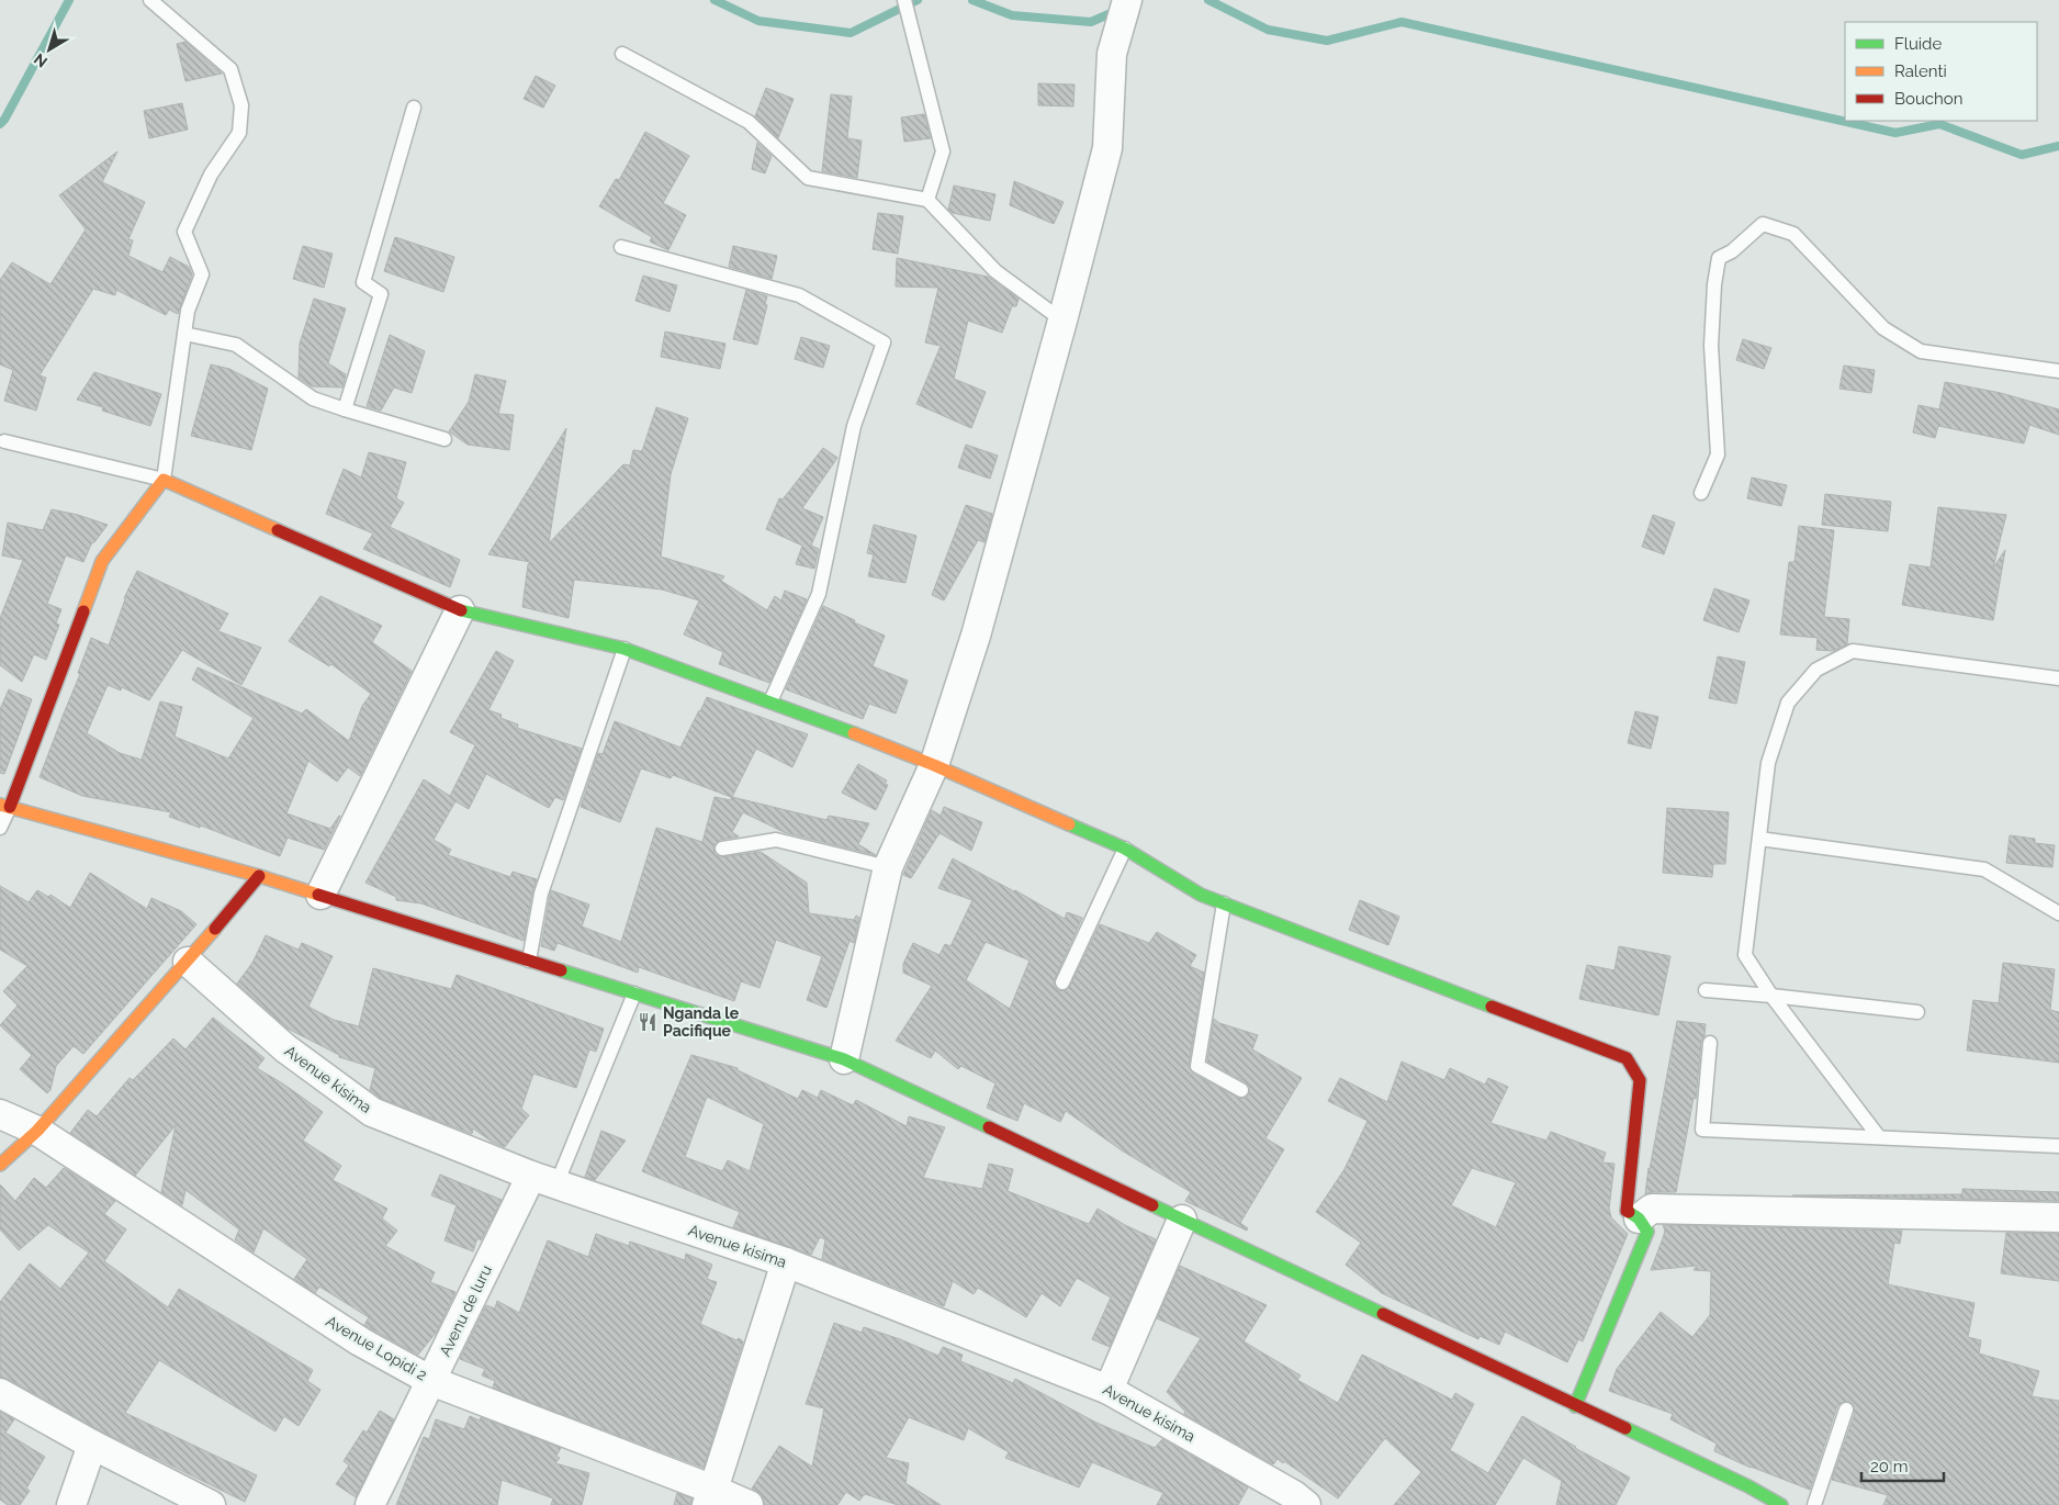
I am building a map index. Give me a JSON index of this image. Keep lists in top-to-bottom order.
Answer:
{
  "streets": {
    "street": ["Avenue kisima", "Avenu de luru", "Avenue Lopidi 2"]
  },
  "crossings": [
    ["Avenue kisima", "Avenu de luru"],
    ["Avenu de luru", "Avenue Lopidi 2"]
  ],
  "places": {
    "restaurant": ["Nganda le Pacifique"]
  },
  "legend": ["Fluide", "Ralenti", "Bouchon"],
  "scale_bar": "20 m",
  "north": "bottom left"
}
